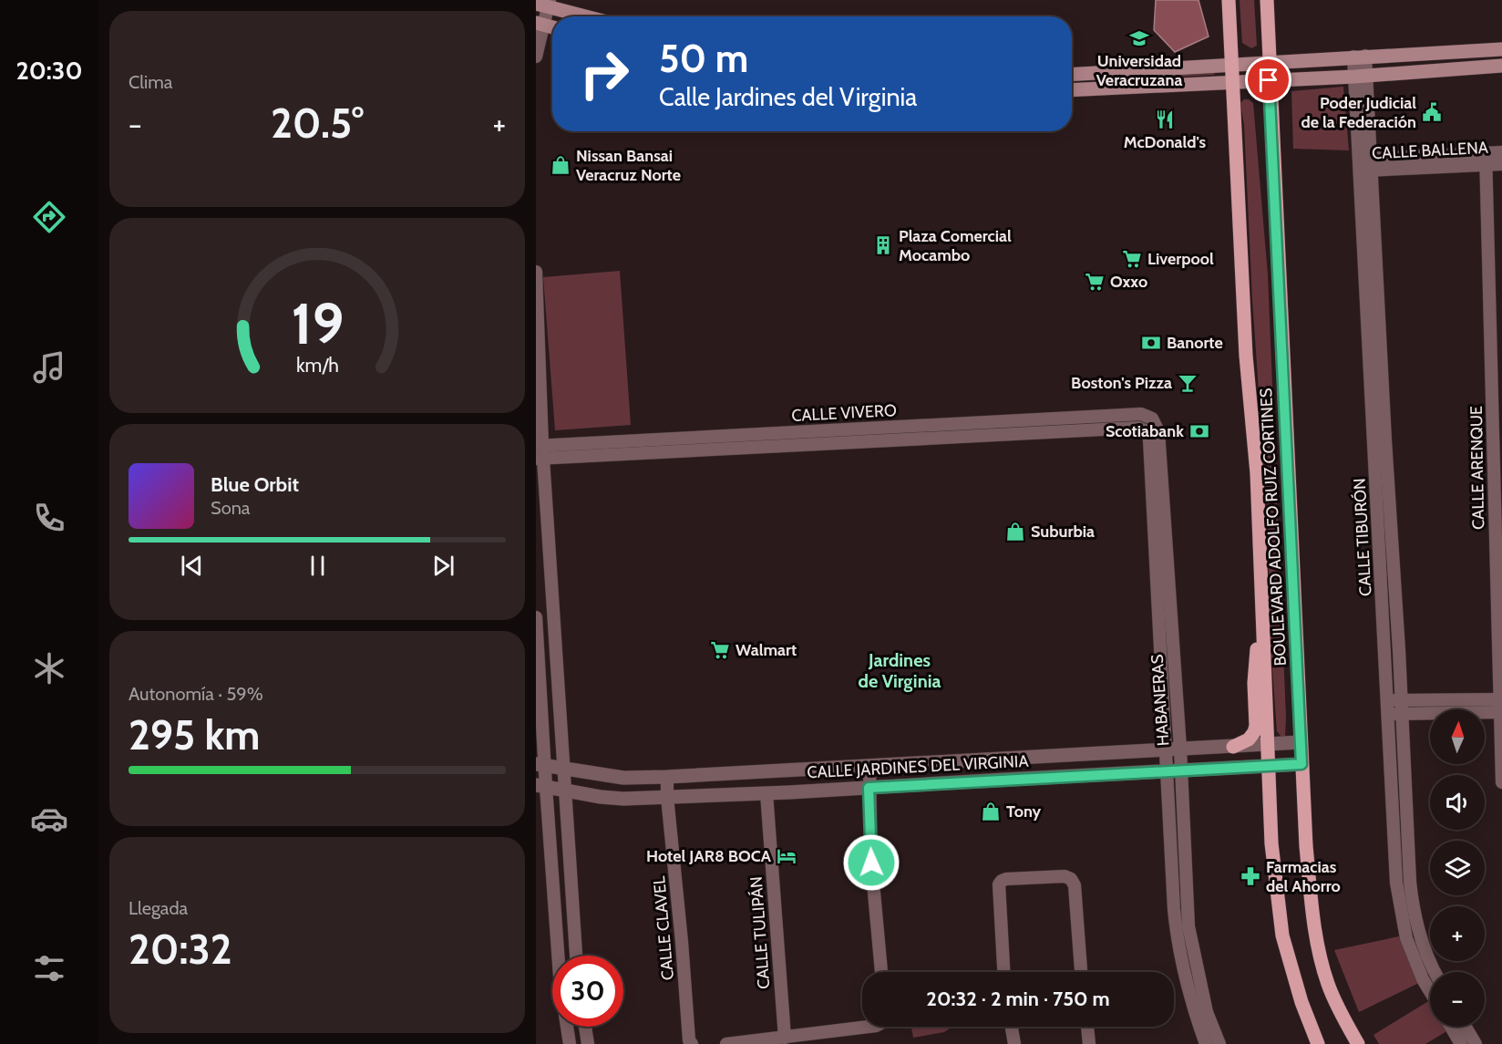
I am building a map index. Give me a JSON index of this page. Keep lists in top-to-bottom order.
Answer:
{
  "streets": {
    "main road": ["BOULEVARD ADOLFO RUIZ CORTINES"],
    "street": [
      "CALLE BALLENA",
      "CALLE VIVERO",
      "CALLE ARENQUE",
      "CALLE TIBURÓN",
      "HABANERAS",
      "CALLE JARDINES DEL VIRGINIA",
      "CALLE CLAVEL",
      "CALLE TULIPÁN"
    ]
  },
  "crossings": [
    ["CALLE BALLENA", "CALLE ARENQUE"],
    ["CALLE BALLENA", "CALLE TIBURÓN"],
    ["CALLE VIVERO", "HABANERAS"],
    ["BOULEVARD ADOLFO RUIZ CORTINES", "CALLE JARDINES DEL VIRGINIA"],
    ["HABANERAS", "CALLE JARDINES DEL VIRGINIA"],
    ["CALLE JARDINES DEL VIRGINIA", "CALLE CLAVEL"],
    ["CALLE JARDINES DEL VIRGINIA", "CALLE TULIPÁN"]
  ],
  "districts": ["Jardines de Virginia"],
  "places": {
    "school or university": ["Universidad Veracruzana"],
    "public building": ["Poder Judicial de la Federación"],
    "restaurant": ["McDonald's"],
    "shop": ["Nissan Bansai Veracruz Norte", "Suburbia", "Tony"],
    "building": ["Plaza Comercial Mocambo"],
    "supermarket": ["Liverpool", "Oxxo", "Walmart"],
    "bank": ["Banorte", "Scotiabank"],
    "bar": ["Boston's Pizza"],
    "hotel": ["Hotel JAR8 BOCA"],
    "pharmacy": ["Farmacias del Ahorro"]
  },
  "north": "top",
  "page": {
    "tabs": "20:30",
    "tile": [
      "Clima",
      ["Autonomía · 59%", "295 km"],
      ["Llegada", "20:32"]
    ],
    "turn": ["50 m", "Calle Jardines del Virginia"],
    "heat": ["−", "20.5°", "+"],
    "song": ["Blue Orbit", "Sona"],
    "map_buttons": ["+", "−"],
    "limit": "30",
    "trip": "20:32 · 2 min · 750 m",
    "gauge": ["19", "km/h"]
  }
}
